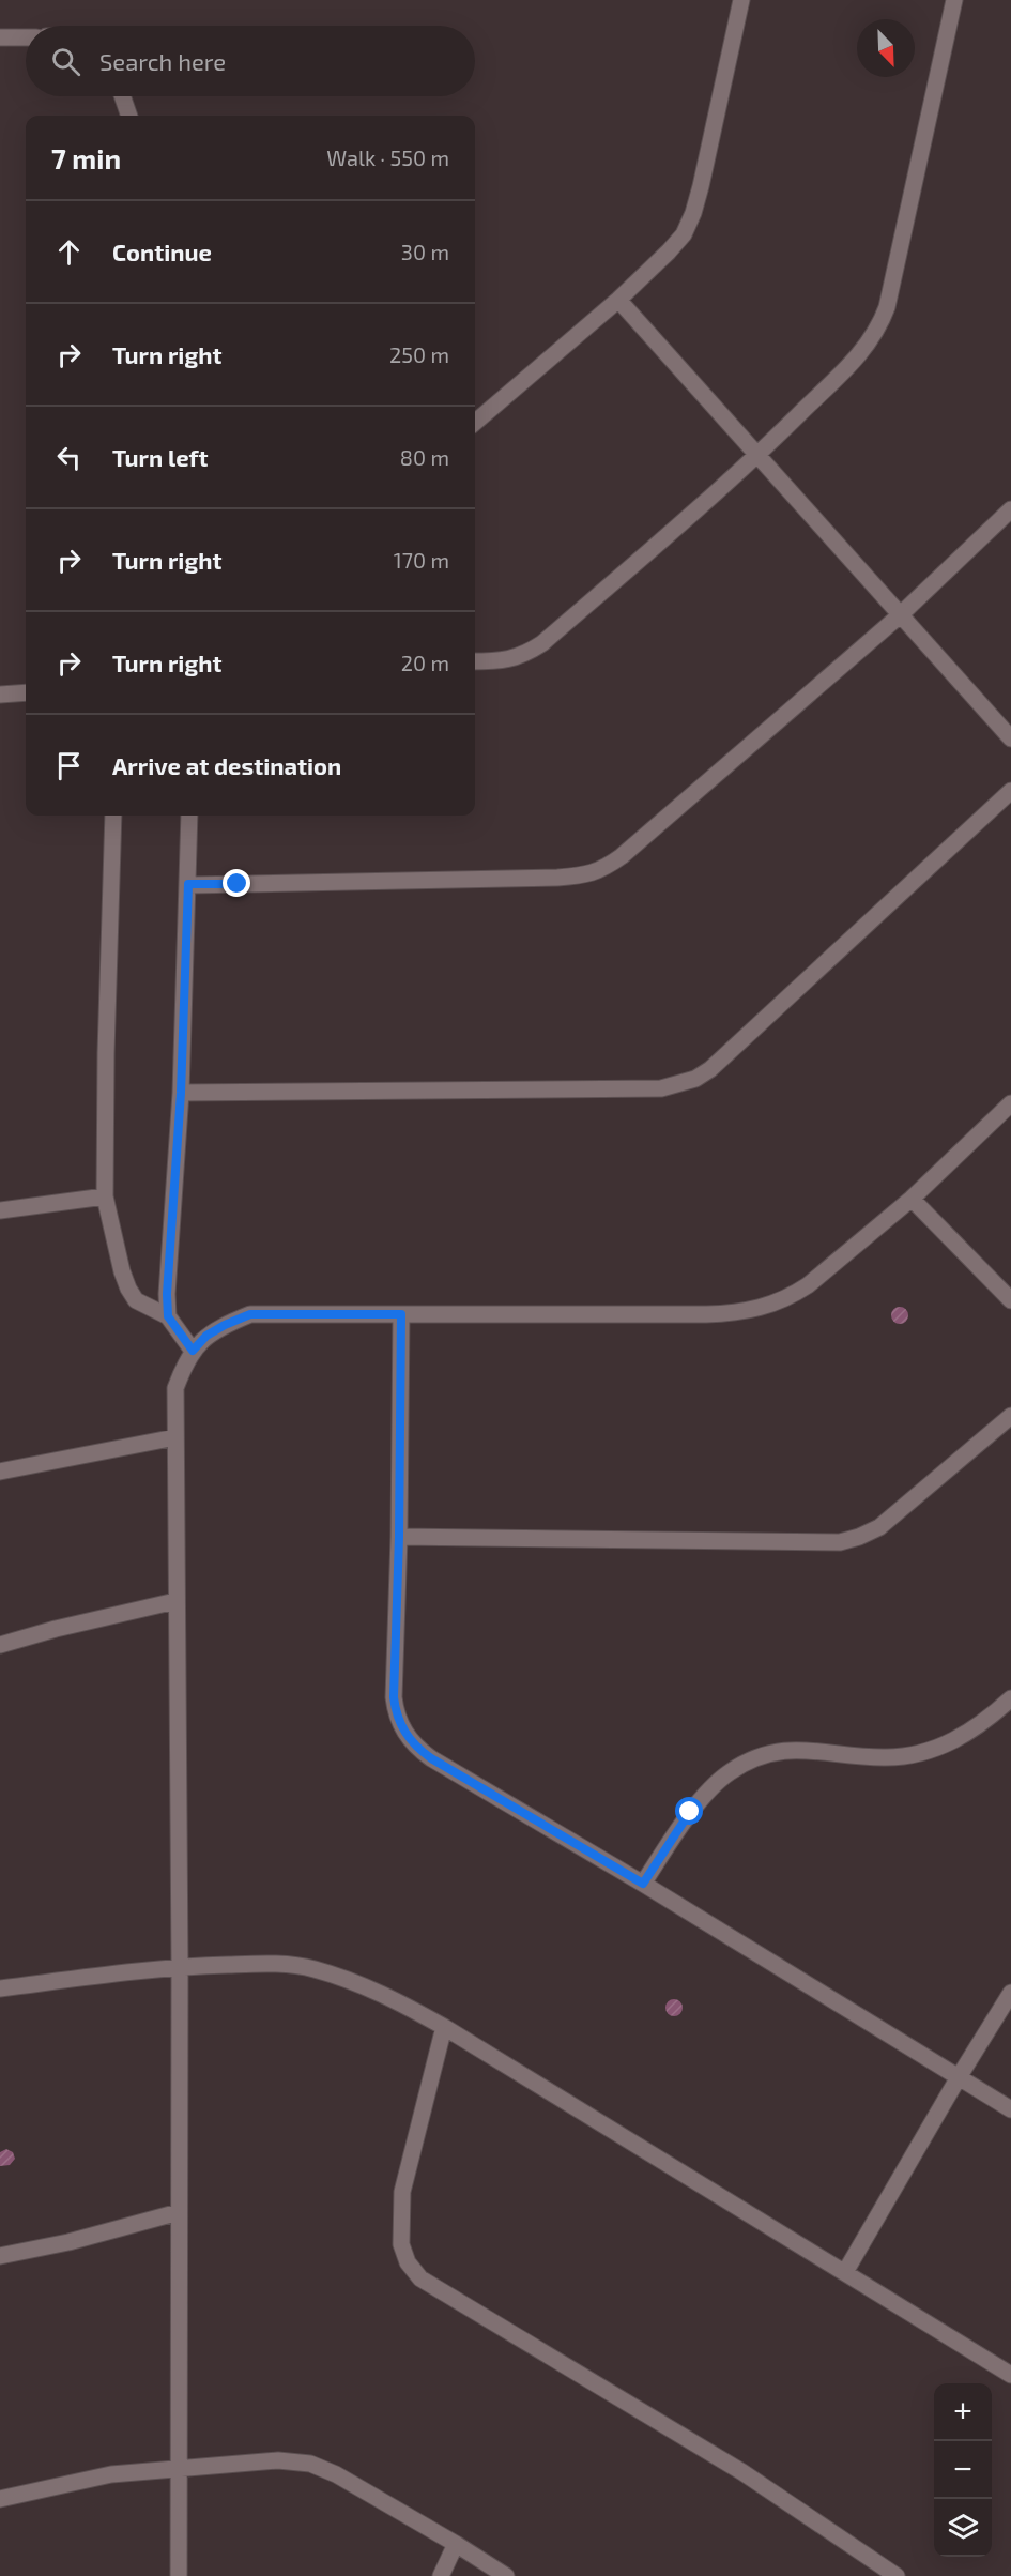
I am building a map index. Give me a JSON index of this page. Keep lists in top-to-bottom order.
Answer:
{
  "north": "bottom right",
  "page": {
    "search": "Search here",
    "heading": ["7 min", "Walk · 550 m"],
    "list": [
      ["Continue", "30 m"],
      ["Turn right", "250 m"],
      ["Turn left", "80 m"],
      ["Turn right", "170 m"],
      ["Turn right", "20 m"],
      "Arrive at destination"
    ],
    "map_buttons": ["+", "−"]
  }
}
